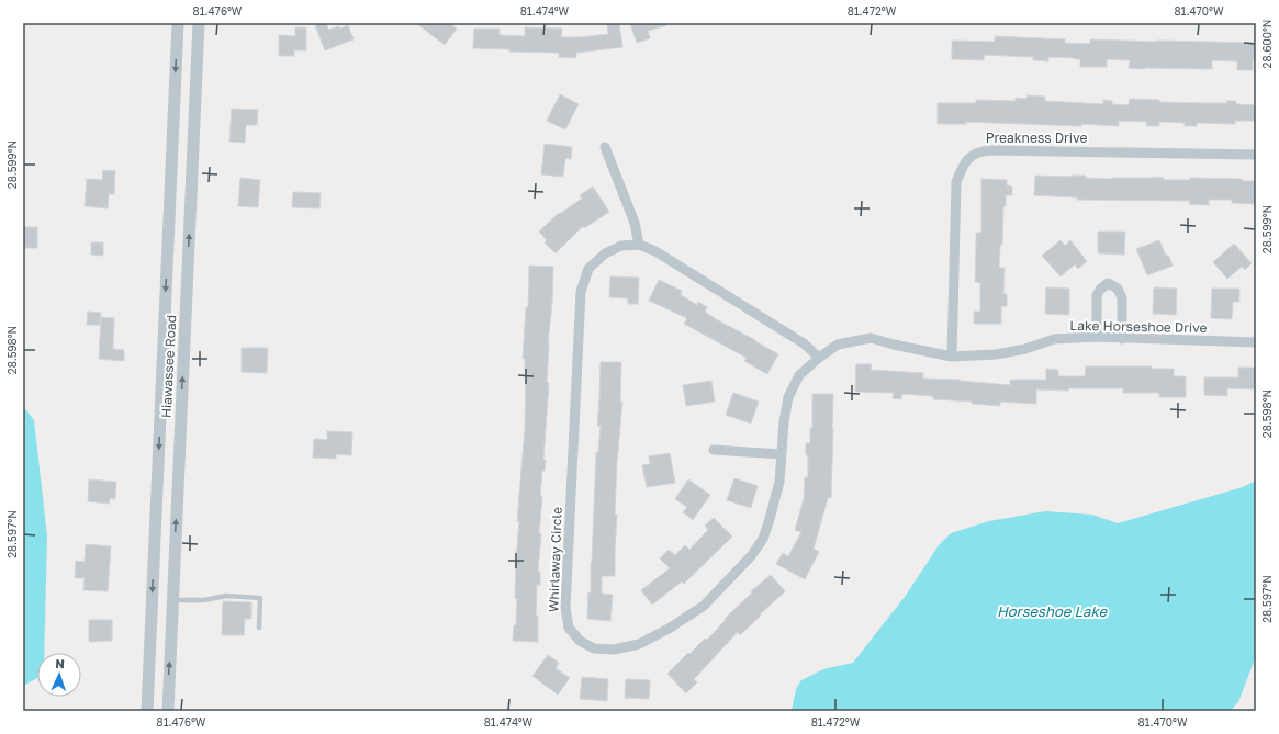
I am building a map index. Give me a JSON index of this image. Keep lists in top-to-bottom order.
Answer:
{
  "streets": {
    "street": [
      "Preakness Drive",
      "Lake Horseshoe Drive",
      "Hiawassee Road",
      "Whirlaway Circle"
    ]
  },
  "crossings": [
    ["Preakness Drive", "Lake Horseshoe Drive"],
    ["Lake Horseshoe Drive", "Whirlaway Circle"]
  ],
  "water": ["Horseshoe Lake"],
  "north": "top",
  "coordinates": [
    "81.476°W",
    "81.474°W",
    "81.472°W",
    "81.470°W",
    "28.600°N",
    "28.599°N",
    "28.598°N",
    "28.597°N"
  ]
}
